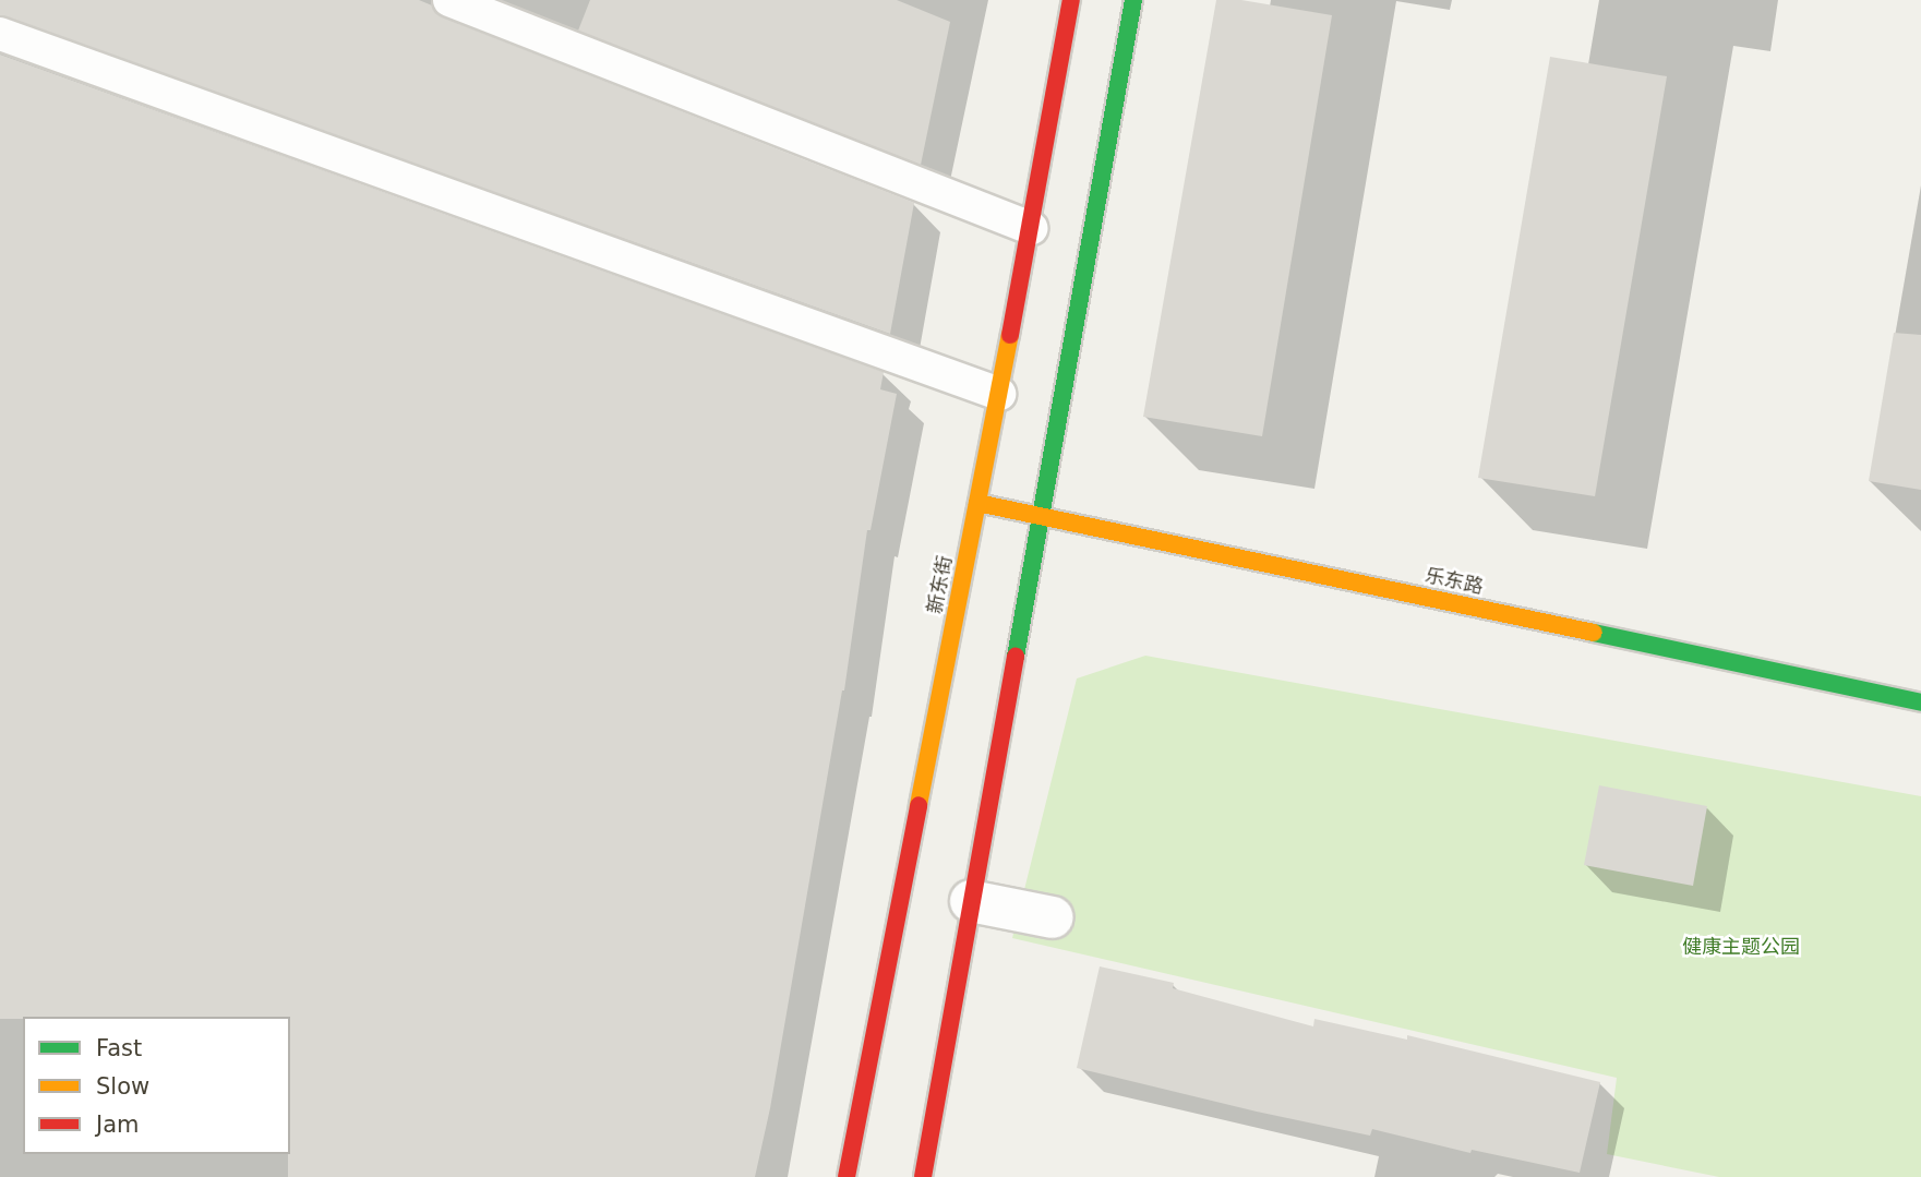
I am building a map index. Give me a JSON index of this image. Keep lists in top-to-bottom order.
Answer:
{
  "streets": {
    "main road": ["乐东路", "新东街"]
  },
  "crossings": [
    ["乐东路", "新东街"]
  ],
  "parks": ["健康主题公园"],
  "legend": ["Fast", "Slow", "Jam"]
}
